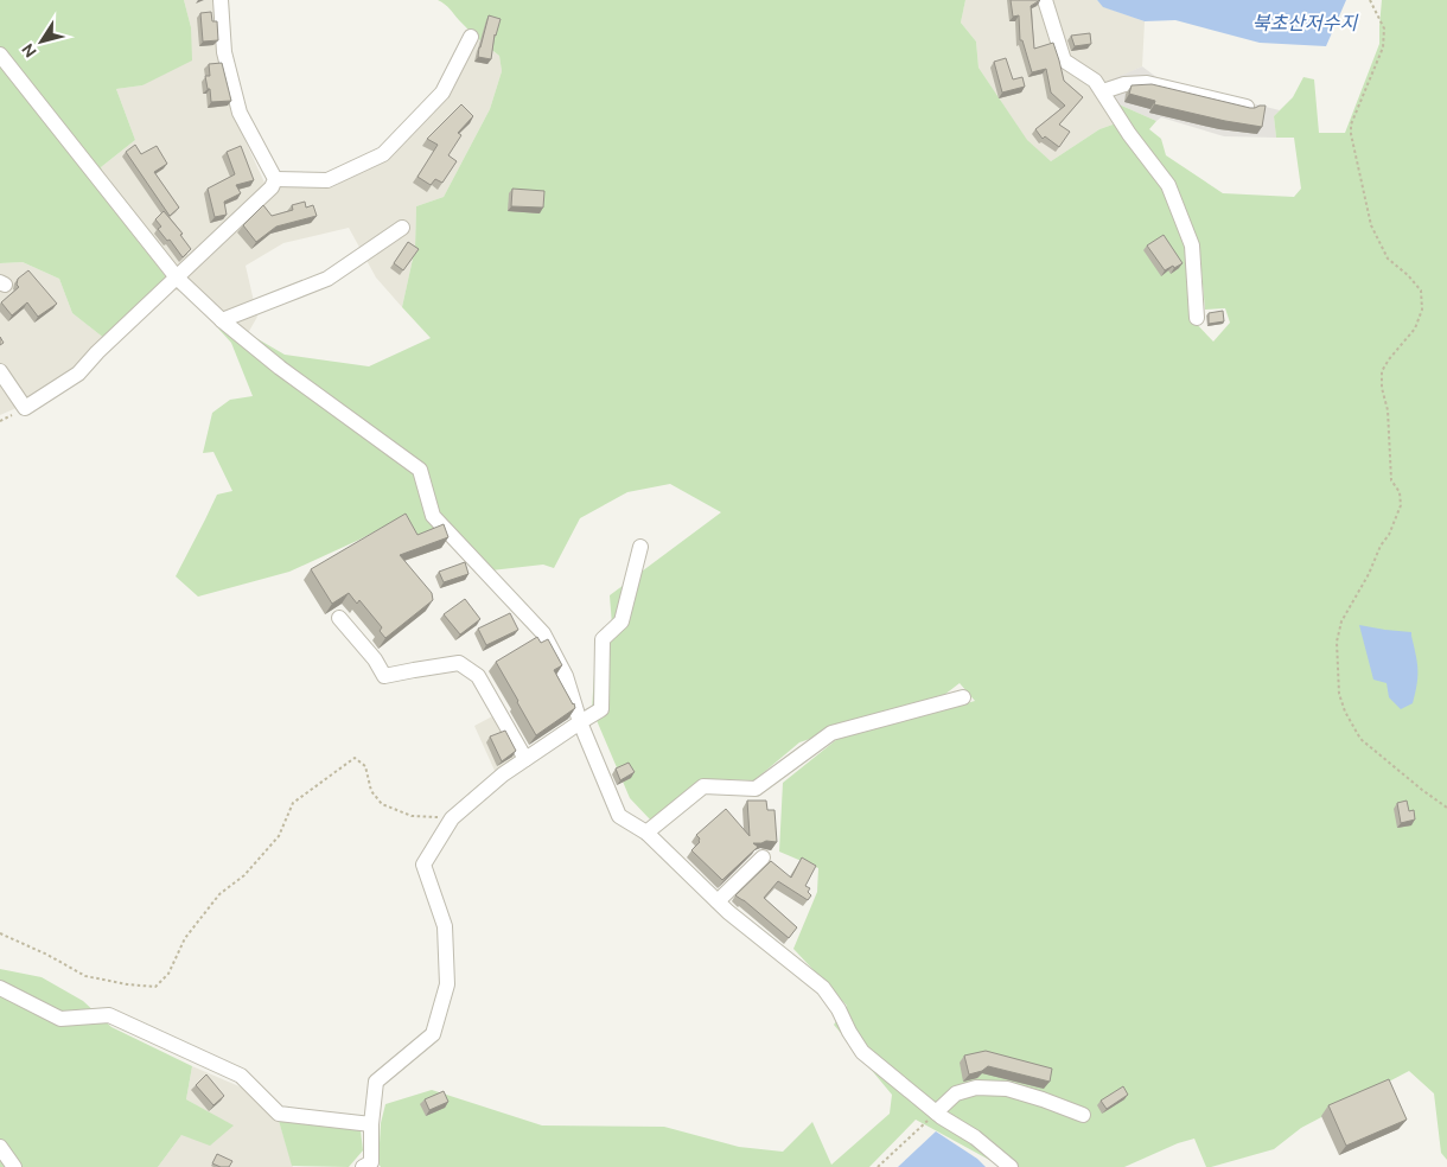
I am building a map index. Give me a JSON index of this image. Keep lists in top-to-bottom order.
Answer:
{
  "water": ["북초산저수지"],
  "north": "bottom left"
}
